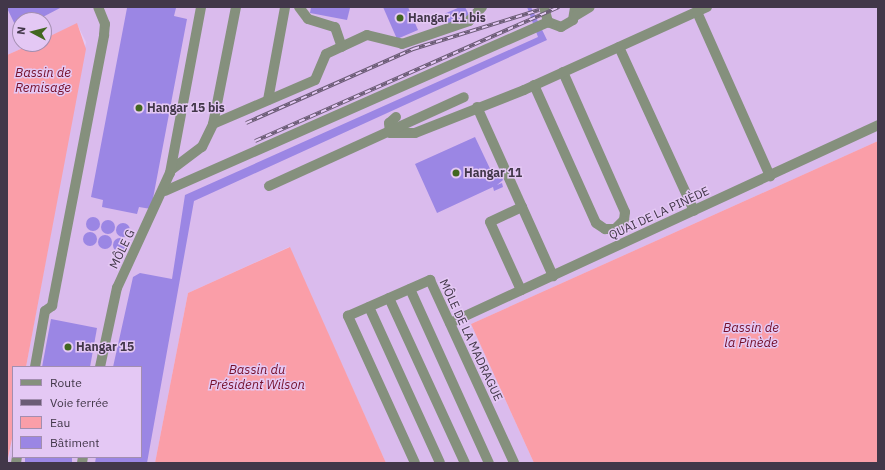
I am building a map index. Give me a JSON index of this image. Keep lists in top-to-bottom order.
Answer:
{
  "streets": {
    "lane": ["QUAI DE LA PINÈDE", "MÔLE G", "MÔLE DE LA MADRAGUE"]
  },
  "crossings": [
    ["QUAI DE LA PINÈDE", "MÔLE DE LA MADRAGUE"]
  ],
  "water": ["Bassin de Remisage", "Bassin de la Pinède", "Bassin du Président Wilson"],
  "places": [
    "Hangar 11 bis",
    "Hangar 15 bis",
    "Hangar 11",
    "Hangar 15"
  ],
  "legend": [
    "Route",
    "Voie ferrée",
    "Eau",
    "Bâtiment"
  ],
  "north": "left"
}
